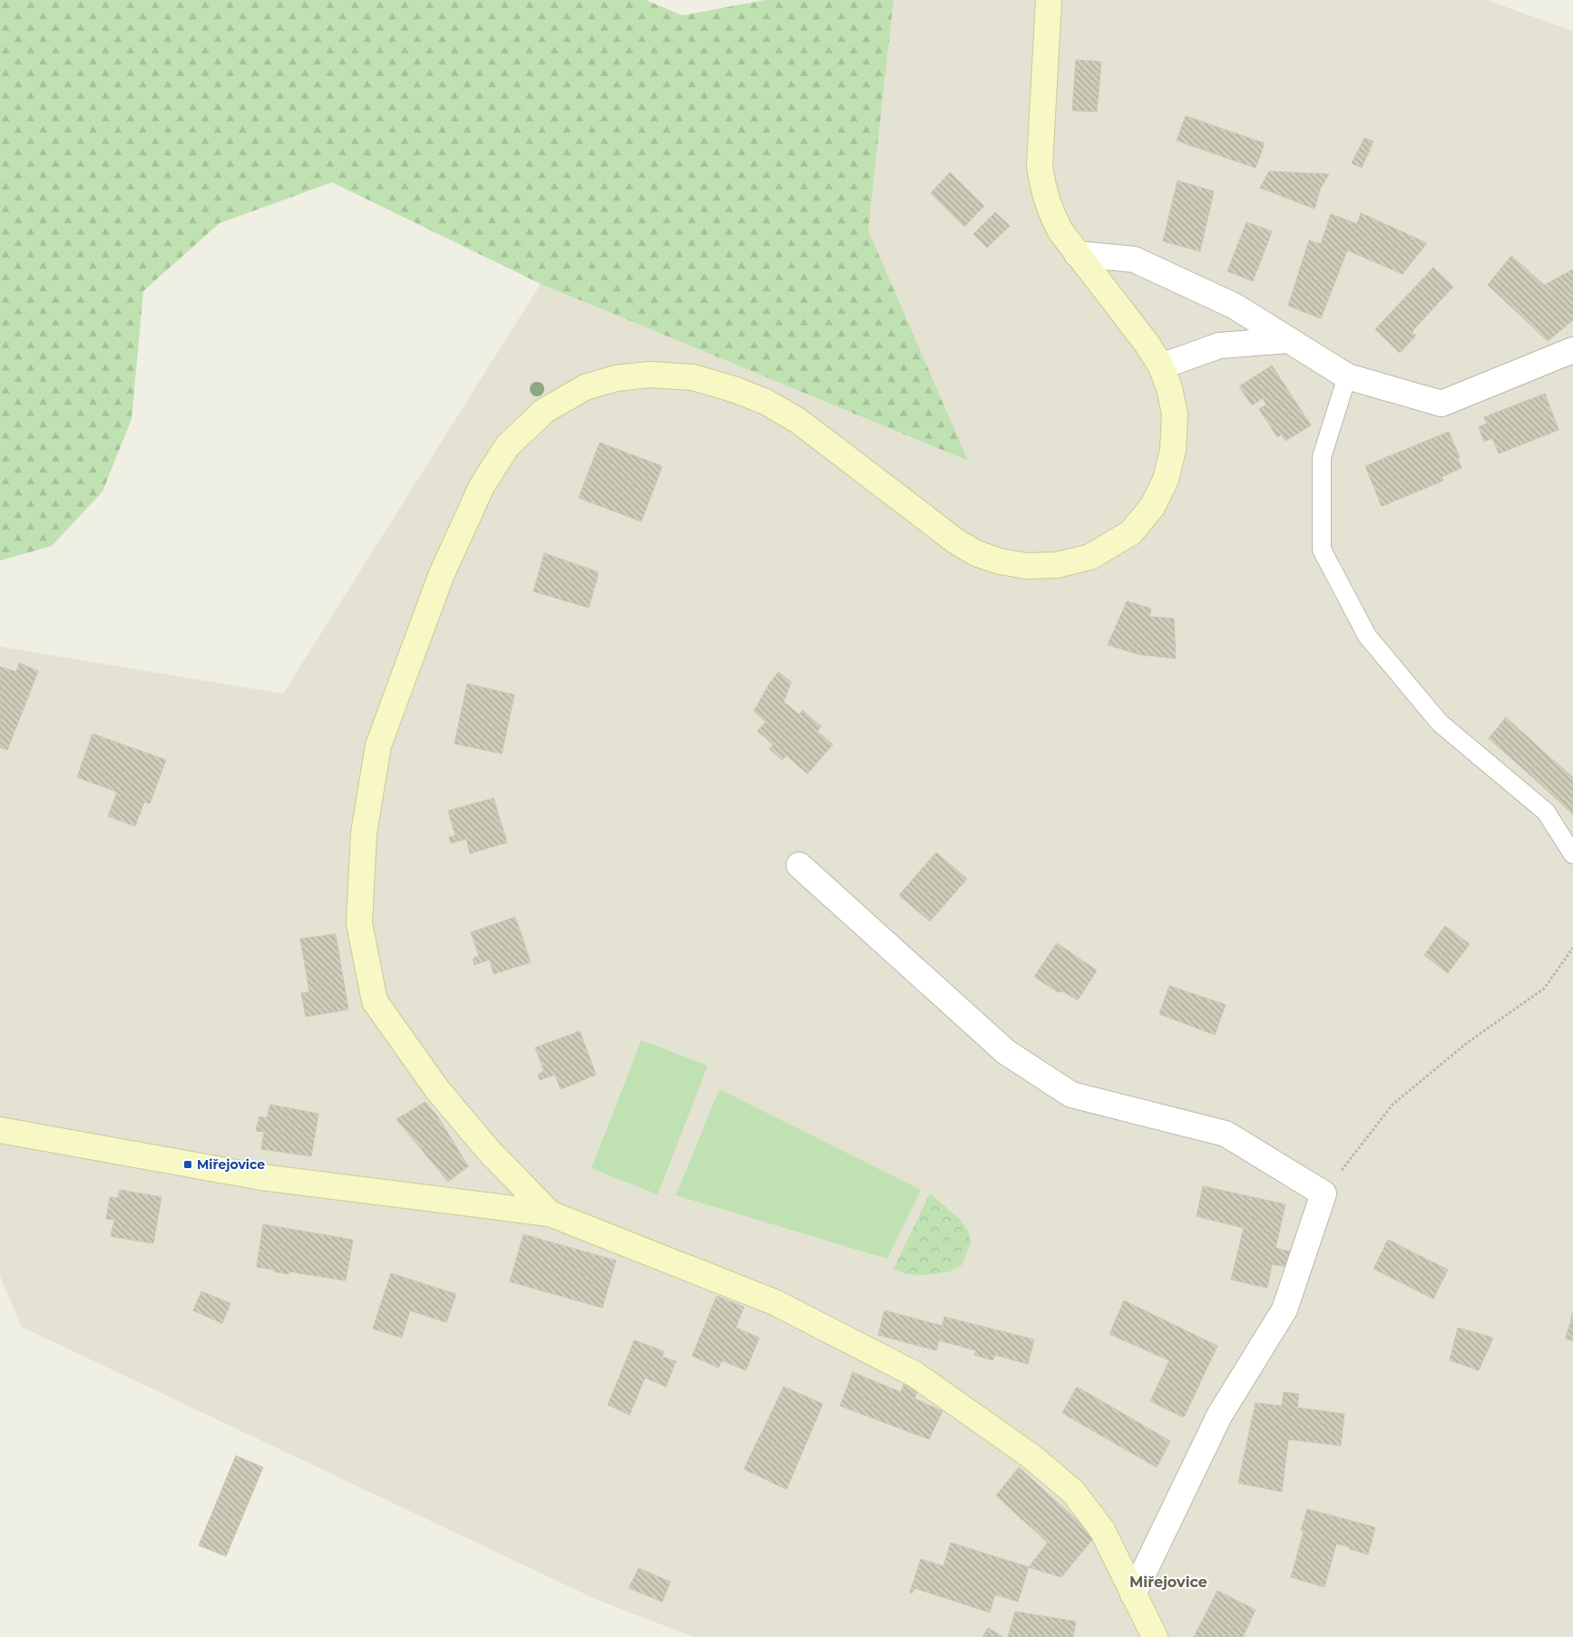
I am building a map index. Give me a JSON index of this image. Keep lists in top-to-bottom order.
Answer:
{
  "districts": ["Miřejovice"],
  "places": {
    "transit": ["Miřejovice"]
  }
}
